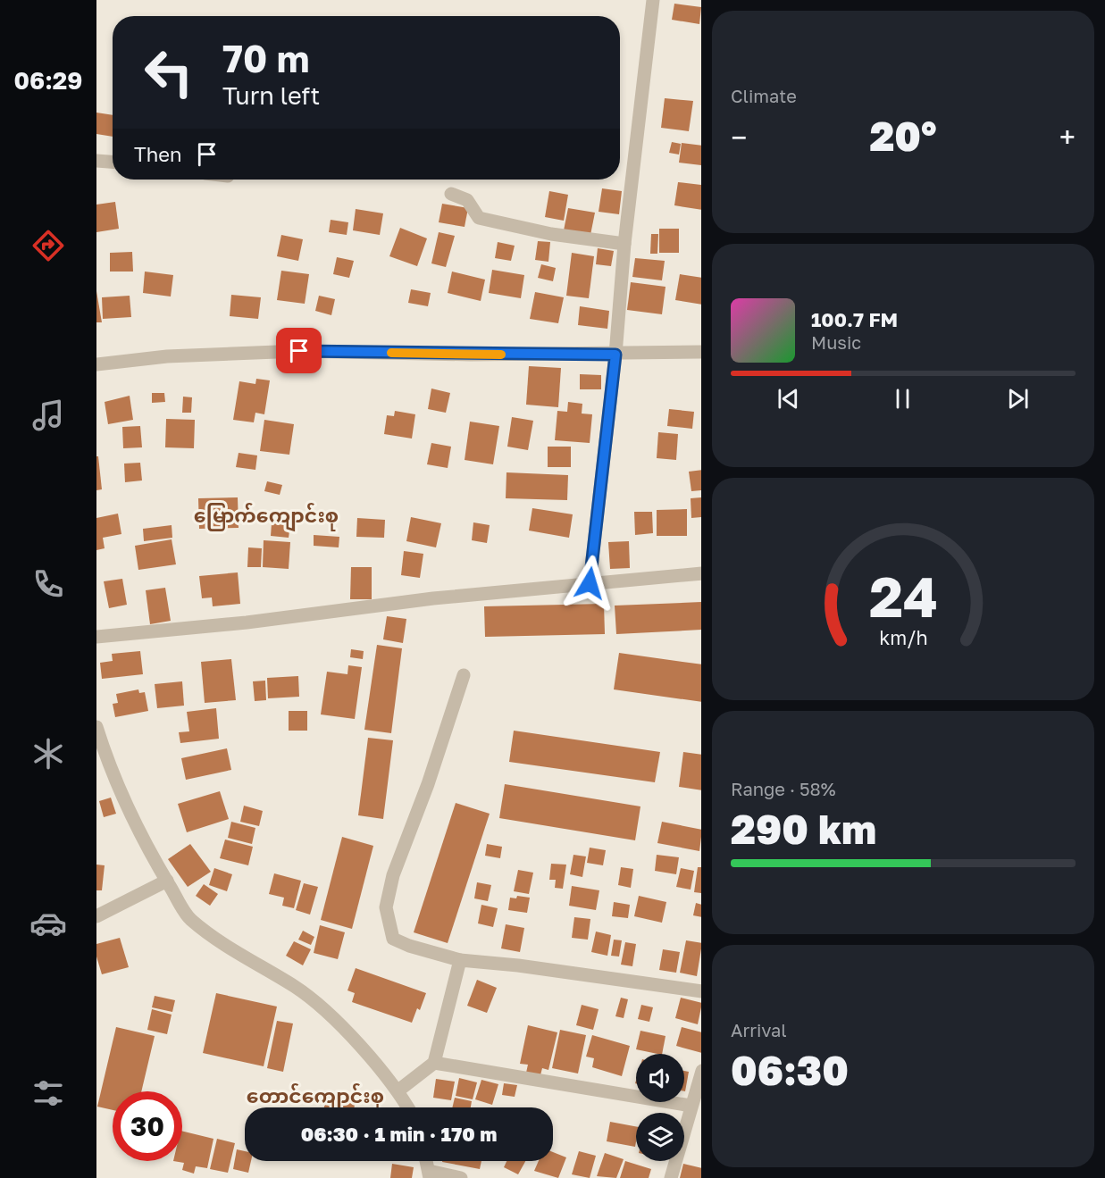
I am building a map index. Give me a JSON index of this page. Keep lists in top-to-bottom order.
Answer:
{
  "districts": ["မြောက်ကျောင်းစု", "တောင်ကျောင်းစု"],
  "page": {
    "tabs": "06:29",
    "tile": [
      "Climate",
      ["Range · 58%", "290 km"],
      ["Arrival", "06:30"]
    ],
    "turn": ["70 m", "Turn left"],
    "heat": ["−", "20°", "+"],
    "then": "Then",
    "song": ["100.7 FM", "Music"],
    "limit": "30",
    "trip": "06:30 · 1 min · 170 m",
    "gauge": ["24", "km/h"]
  }
}
